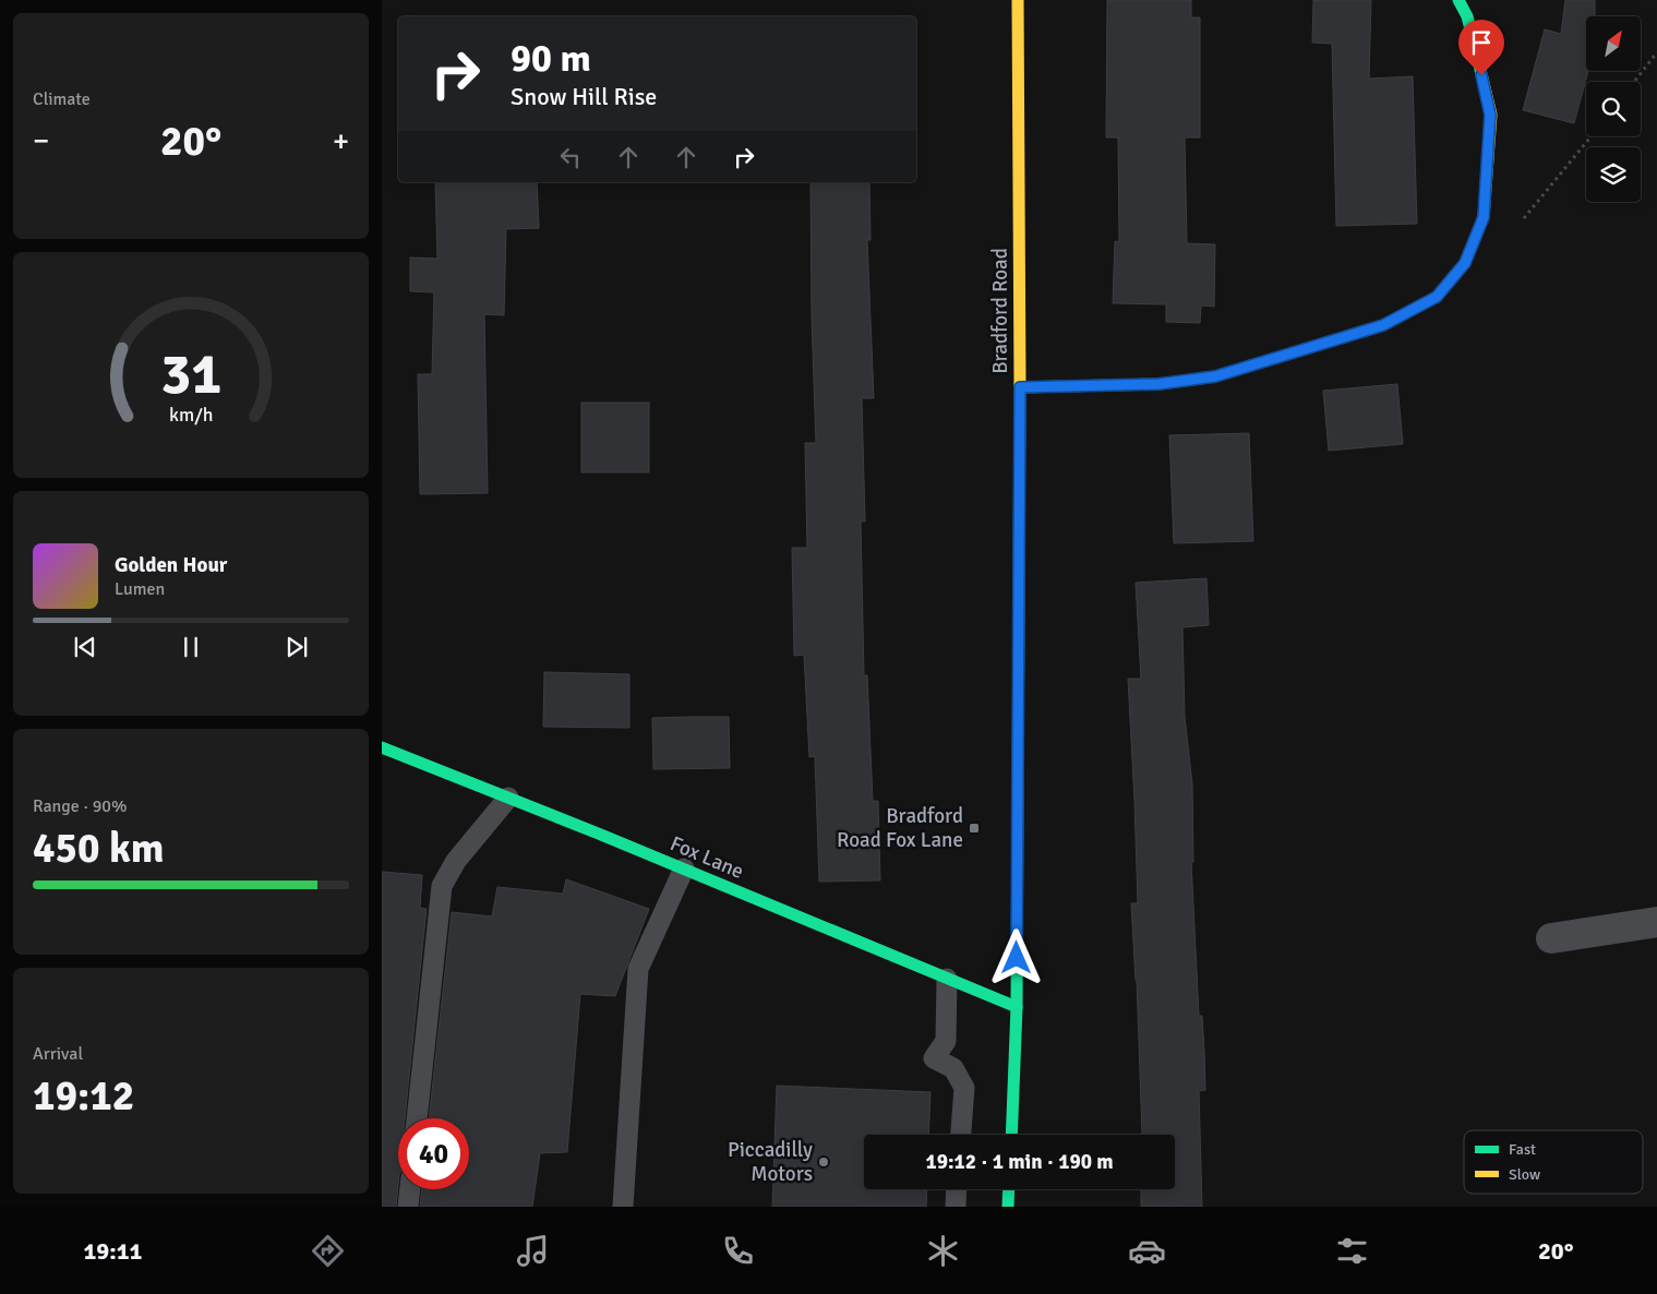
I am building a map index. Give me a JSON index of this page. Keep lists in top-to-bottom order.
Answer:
{
  "streets": {
    "street": ["Bradford Road", "Fox Lane"]
  },
  "crossings": [
    ["Bradford Road", "Fox Lane"]
  ],
  "places": {
    "transit": ["Bradford Road Fox Lane"],
    "other": ["Piccadilly Motors"]
  },
  "legend": ["Fast", "Slow"],
  "north": "top right",
  "page": {
    "tile": [
      "Climate",
      ["Range · 90%", "450 km"],
      ["Arrival", "19:12"]
    ],
    "turn": ["90 m", "Snow Hill Rise"],
    "heat": ["−", "20°", "+"],
    "song": ["Golden Hour", "Lumen"],
    "limit": "40",
    "trip": "19:12 · 1 min · 190 m",
    "tabs": ["19:11", "20°"],
    "gauge": ["31", "km/h"]
  }
}
